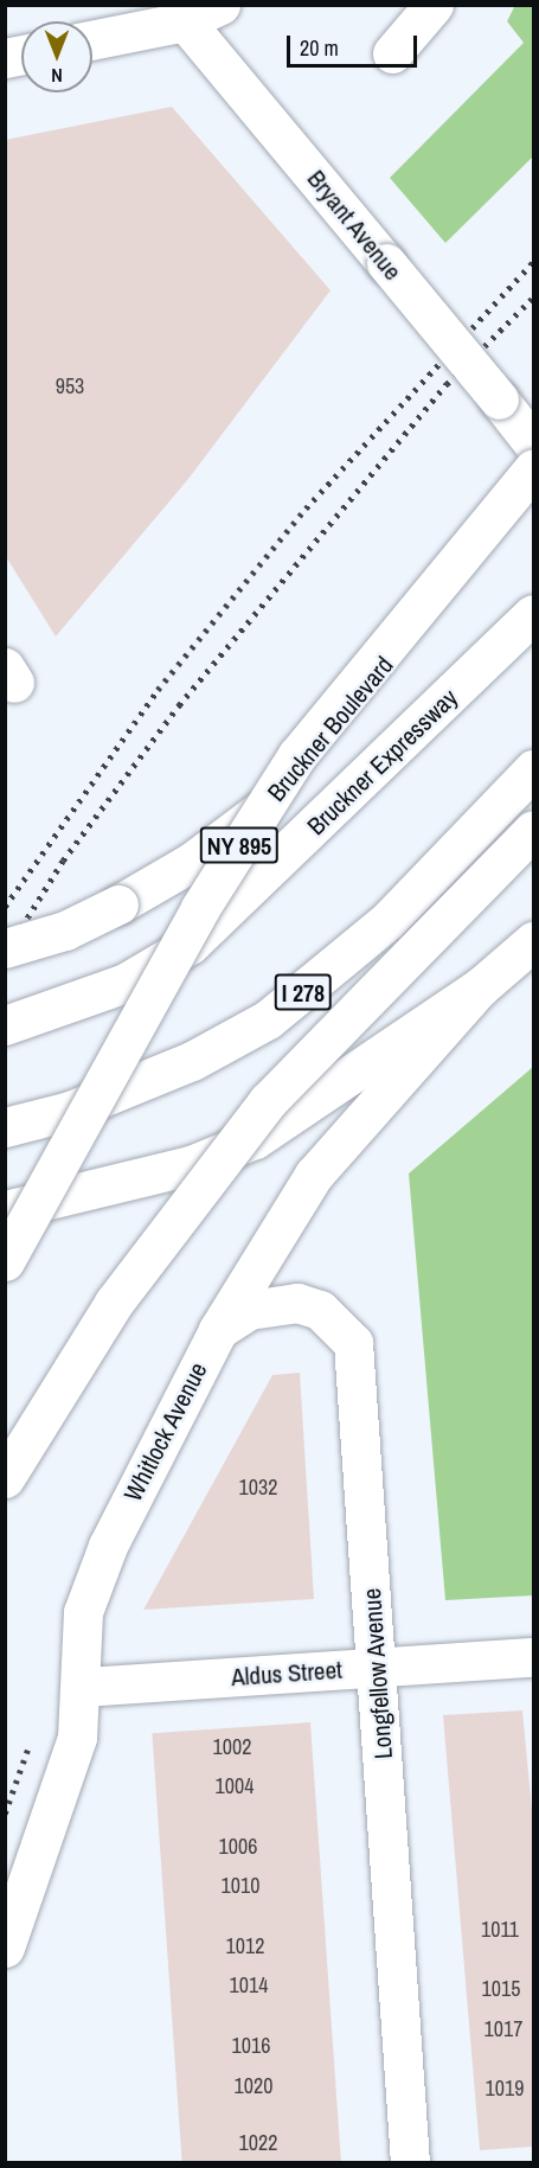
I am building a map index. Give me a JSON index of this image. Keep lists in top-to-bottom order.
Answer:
{
  "streets": {
    "main road": [
      "Bryant Avenue",
      "Bruckner Boulevard",
      "Bruckner Expressway",
      "NY 895",
      "I 278",
      "Whitlock Avenue",
      "Aldus Street",
      "Longfellow Avenue"
    ]
  },
  "crossings": [
    ["Whitlock Avenue", "Aldus Street"],
    ["Whitlock Avenue", "Longfellow Avenue"],
    ["Aldus Street", "Longfellow Avenue"]
  ],
  "house_numbers": [
    "953",
    "1032",
    "1002",
    "1004",
    "1006",
    "1010",
    "1011",
    "1012",
    "1014",
    "1015",
    "1017",
    "1016",
    "1020",
    "1019",
    "1022"
  ],
  "scale_bar": "20 m",
  "north": "bottom"
}
